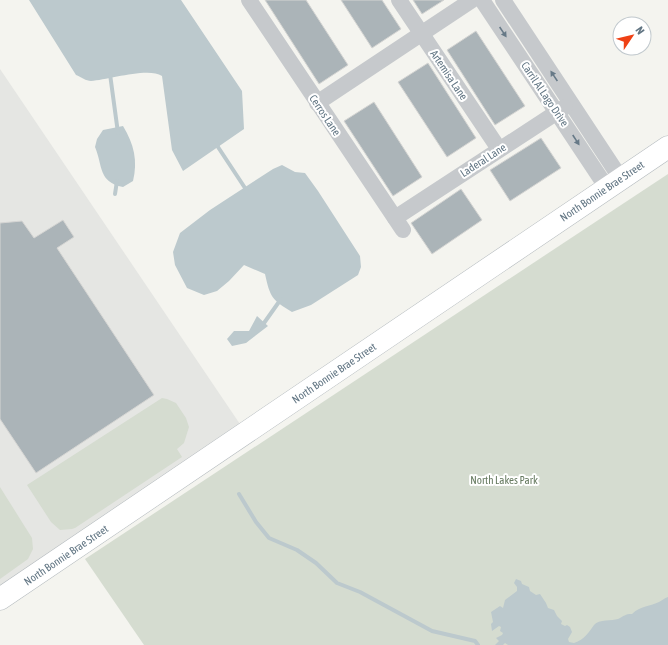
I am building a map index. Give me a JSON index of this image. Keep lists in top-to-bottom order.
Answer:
{
  "streets": {
    "main road": ["North Bonnie Brae Street"],
    "street": [
      "Artemisa Lane",
      "Carril Al Lago Drive",
      "Cerros Lane",
      "Laderal Lane"
    ]
  },
  "crossings": [
    ["Artemisa Lane", "Laderal Lane"],
    ["Carril Al Lago Drive", "Laderal Lane"],
    ["Carril Al Lago Drive", "North Bonnie Brae Street"],
    ["Cerros Lane", "Laderal Lane"]
  ],
  "parks": ["North Lakes Park"],
  "north": "top right"
}
